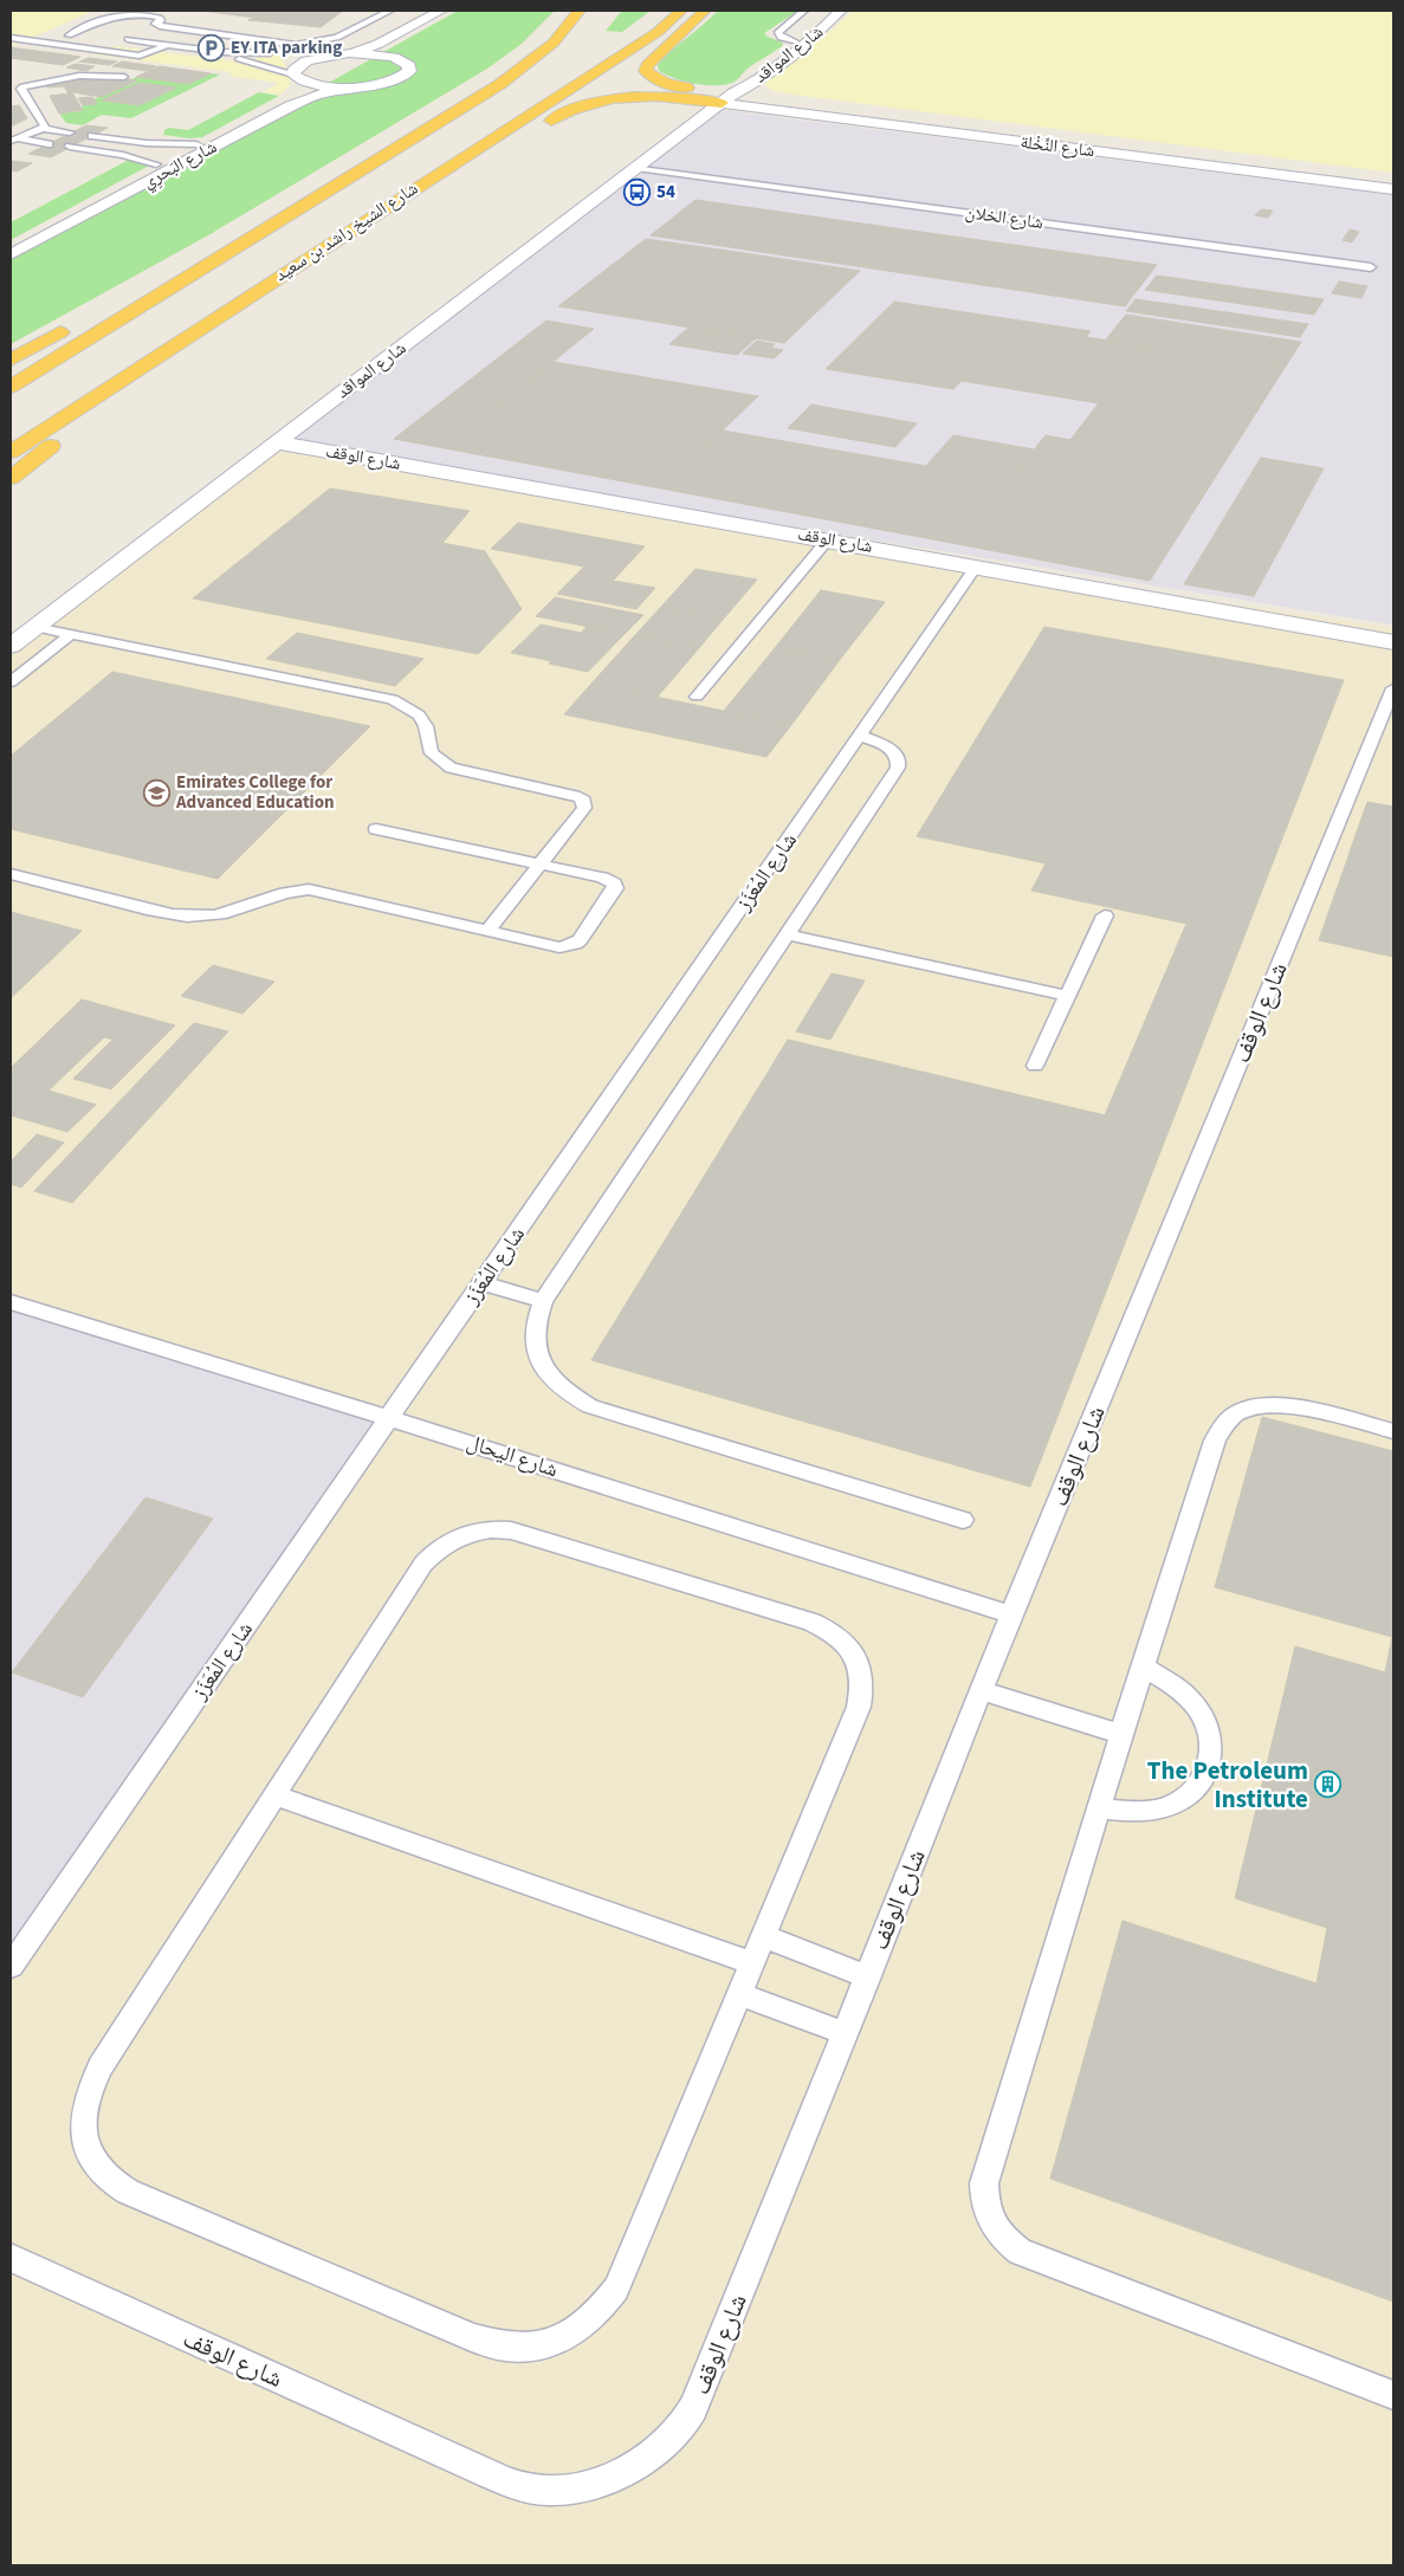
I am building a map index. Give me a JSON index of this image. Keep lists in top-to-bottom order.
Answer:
{
  "streets": {
    "highway": ["شارع الشيخ راشد بن سعيد"],
    "street": [
      "شارع المواقد",
      "شارع النَّخْلة",
      "شارع البَحرِي",
      "شارع الوقف"
    ],
    "lane": ["شارع الخلان", "شارع المُعَزَز", "شارع اليحال"]
  },
  "crossings": [
    ["شارع المواقد", "شارع النَّخْلة"],
    ["شارع المواقد", "شارع الخلان"],
    ["شارع المواقد", "شارع الوقف"],
    ["شارع الوقف", "شارع المُعَزَز"],
    ["شارع الوقف", "شارع اليحال"],
    ["شارع المُعَزَز", "شارع اليحال"]
  ],
  "places": {
    "parking": ["EY ITA parking"],
    "bus stop": ["54"],
    "school or university": ["Emirates College for Advanced Education"],
    "building": ["The Petroleum Institute"]
  }
}
